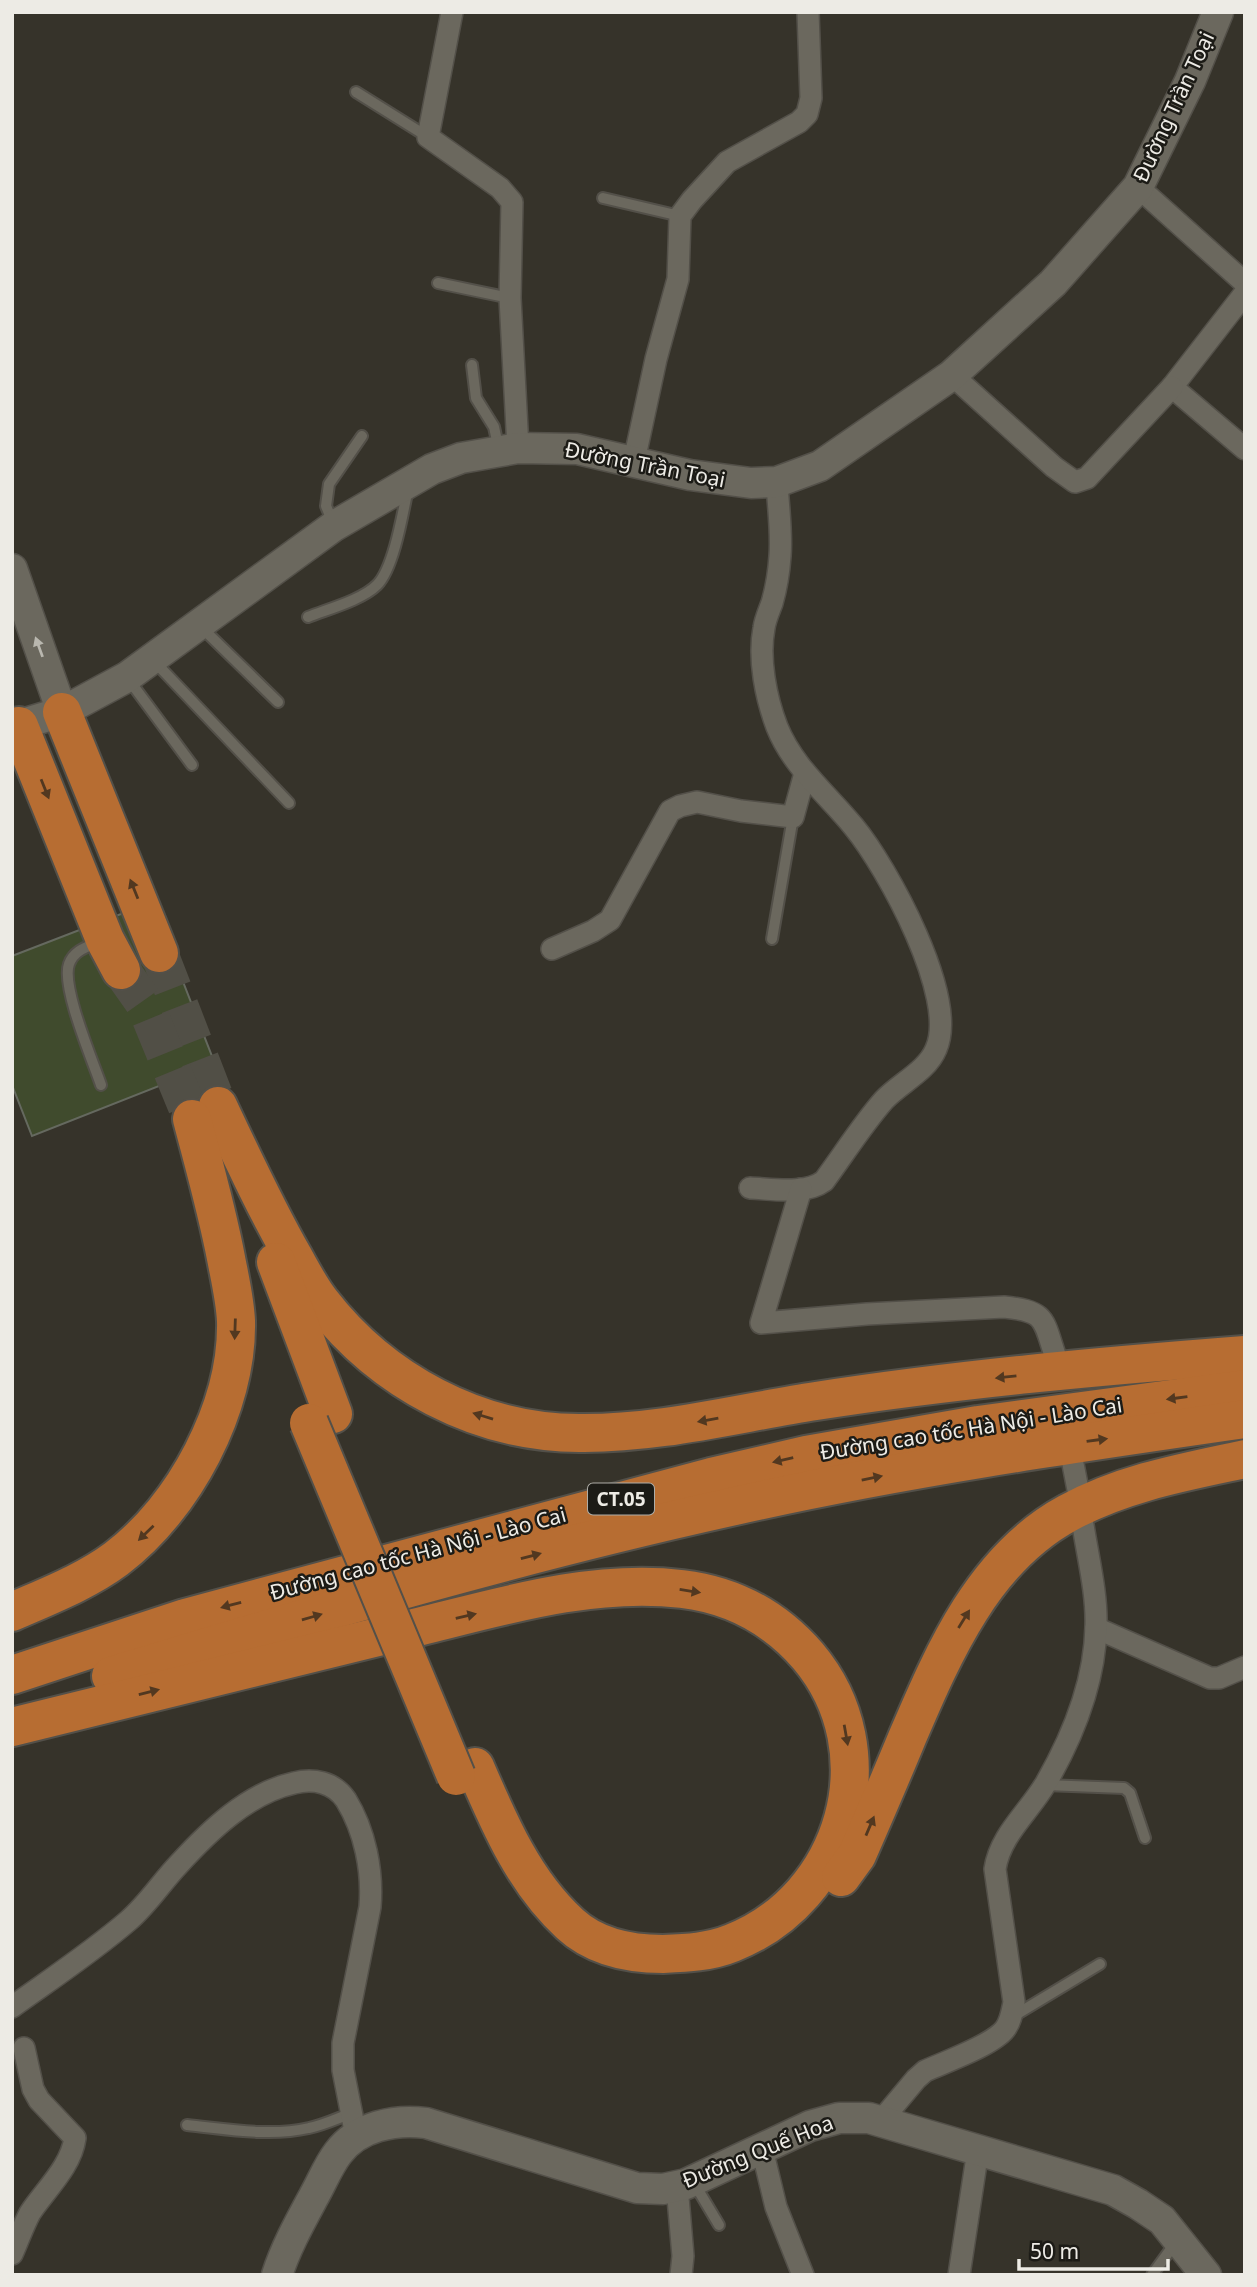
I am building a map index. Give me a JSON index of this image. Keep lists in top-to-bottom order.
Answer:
{
  "streets": {
    "highway": ["Đường cao tốc Hà Nội - Lào Cai", "CT.05"],
    "street": ["Đường Trần Toại", "Đường Quế Hoa"]
  },
  "scale_bar": "50 m"
}
